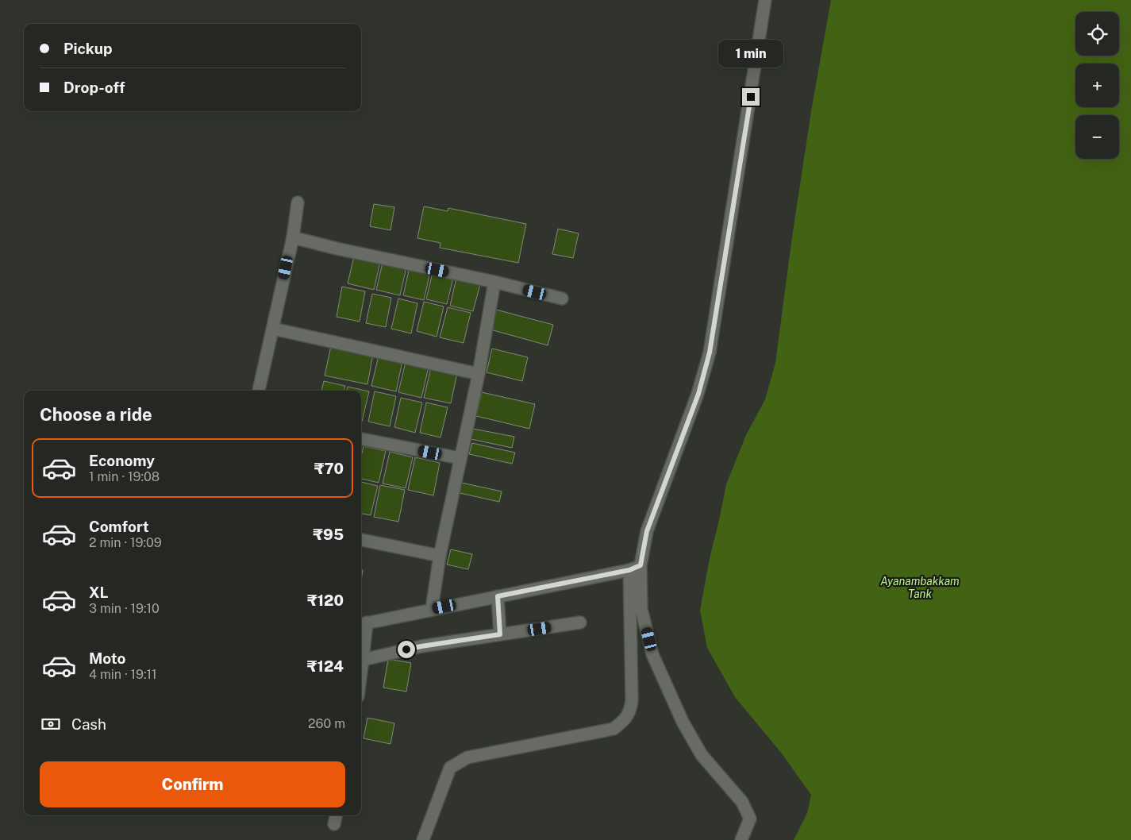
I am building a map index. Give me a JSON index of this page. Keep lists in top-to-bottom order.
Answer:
{
  "water": ["Ayanambakkam Tank"],
  "page": {
    "map_buttons": ["+", "−"],
    "banner": ["Pickup", "Drop-off"],
    "bubble": "1 min",
    "heading": "Choose a ride",
    "list": [
      {
        "name": "Economy",
        "note": "1 min · 19:08",
        "value": "₹70"
      },
      {
        "name": "Comfort",
        "note": "2 min · 19:09",
        "value": "₹95"
      },
      {
        "name": "XL",
        "note": "3 min · 19:10",
        "value": "₹120"
      },
      {
        "name": "Moto",
        "note": "4 min · 19:11",
        "value": "₹124"
      }
    ],
    "pay": ["Cash", "260 m"],
    "buttons": "Confirm"
  }
}
